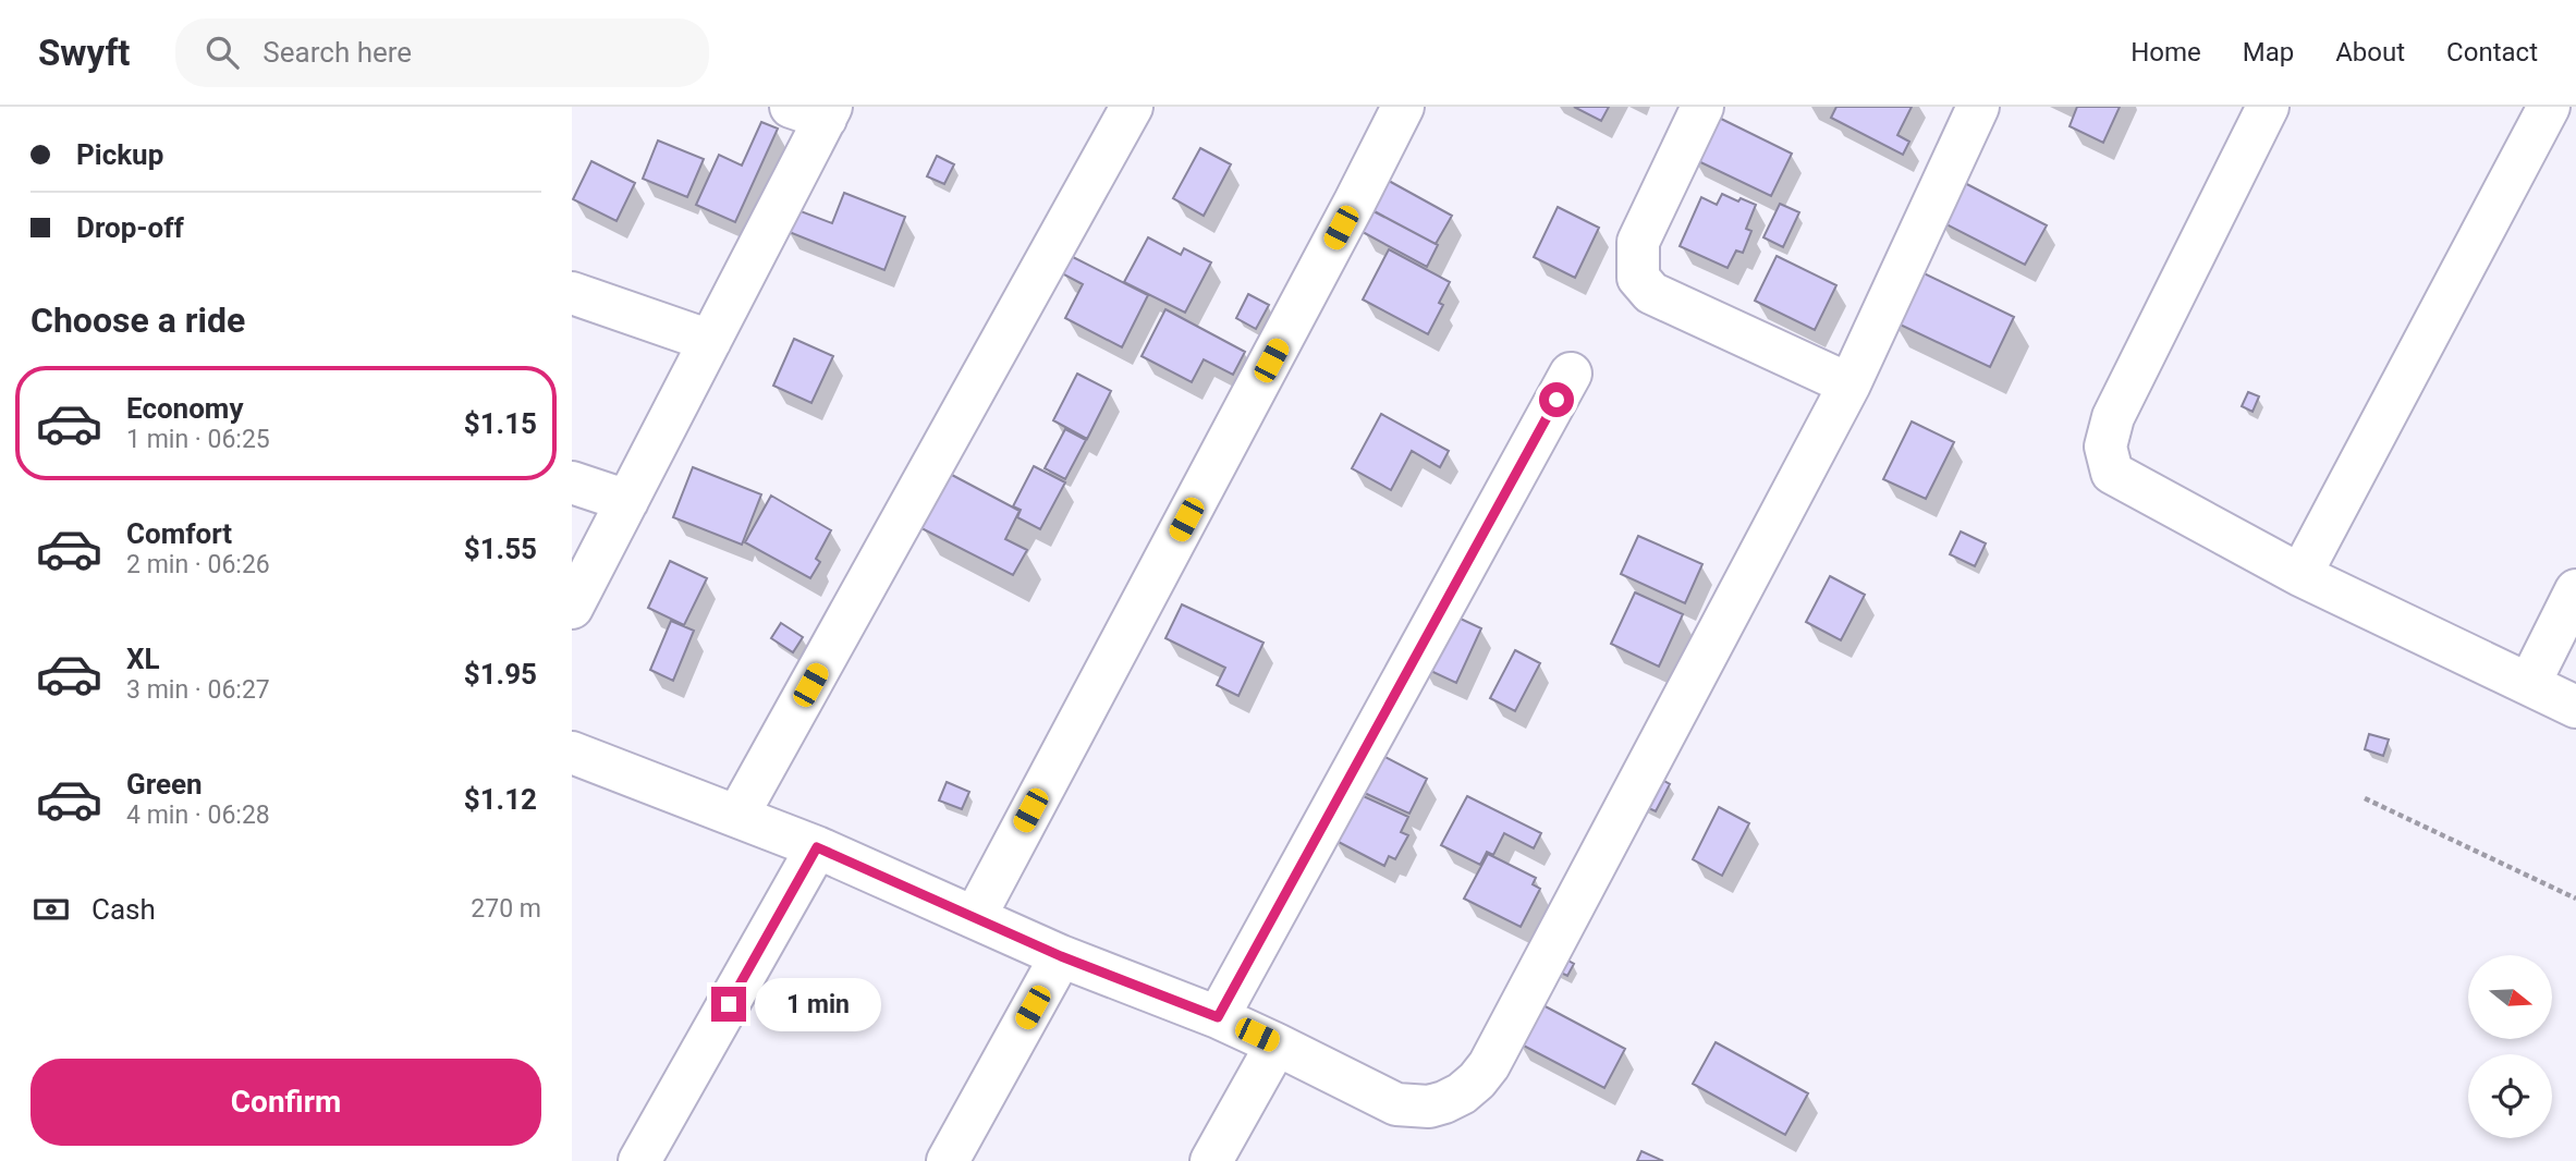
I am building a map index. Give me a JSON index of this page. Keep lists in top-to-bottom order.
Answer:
{
  "north": "right",
  "page": {
    "header": "Swyft",
    "search": "Search here",
    "nav": [
      "Home",
      "Map",
      "About",
      "Contact"
    ],
    "banner": ["Pickup", "Drop-off"],
    "heading": "Choose a ride",
    "list": [
      {
        "name": "Economy",
        "note": "1 min · 06:25",
        "value": "$1.15"
      },
      {
        "name": "Comfort",
        "note": "2 min · 06:26",
        "value": "$1.55"
      },
      {
        "name": "XL",
        "note": "3 min · 06:27",
        "value": "$1.95"
      },
      {
        "name": "Green",
        "note": "4 min · 06:28",
        "value": "$1.12"
      }
    ],
    "pay": ["Cash", "270 m"],
    "bubble": "1 min",
    "buttons": "Confirm"
  }
}
